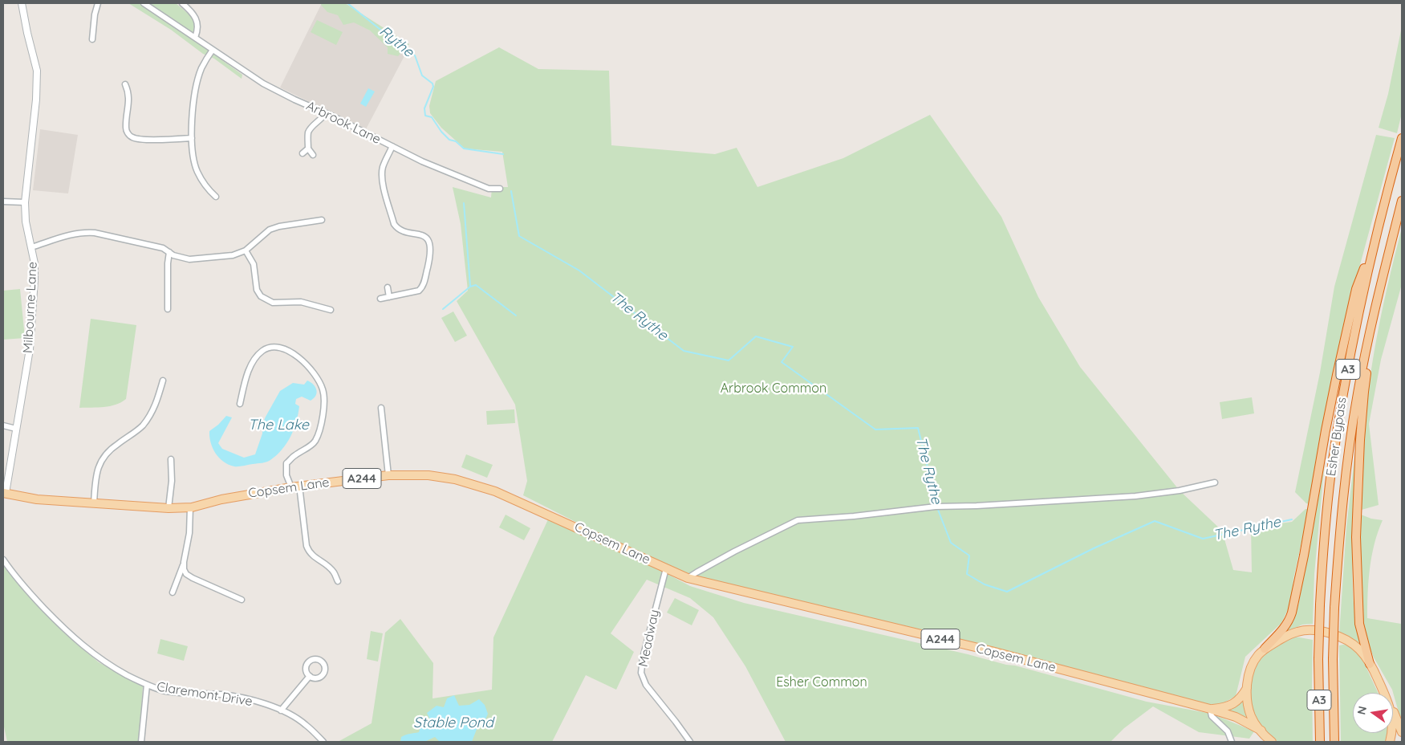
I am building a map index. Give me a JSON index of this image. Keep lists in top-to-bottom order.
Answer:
{
  "streets": {
    "highway": ["A3", "Esher Bypass"],
    "main road": ["A244", "Copsem Lane"],
    "street": [
      "Arbrook Lane",
      "Milbourne Lane",
      "Meadway",
      "Claremont Drive"
    ]
  },
  "crossings": [
    ["Milbourne Lane", "Copsem Lane"],
    ["Copsem Lane", "Meadway"]
  ],
  "water": [
    "Rythe",
    "The Rythe",
    "The Lake",
    "Stable Pond"
  ],
  "parks": ["Arbrook Common", "Esher Common"],
  "north": "left"
}
